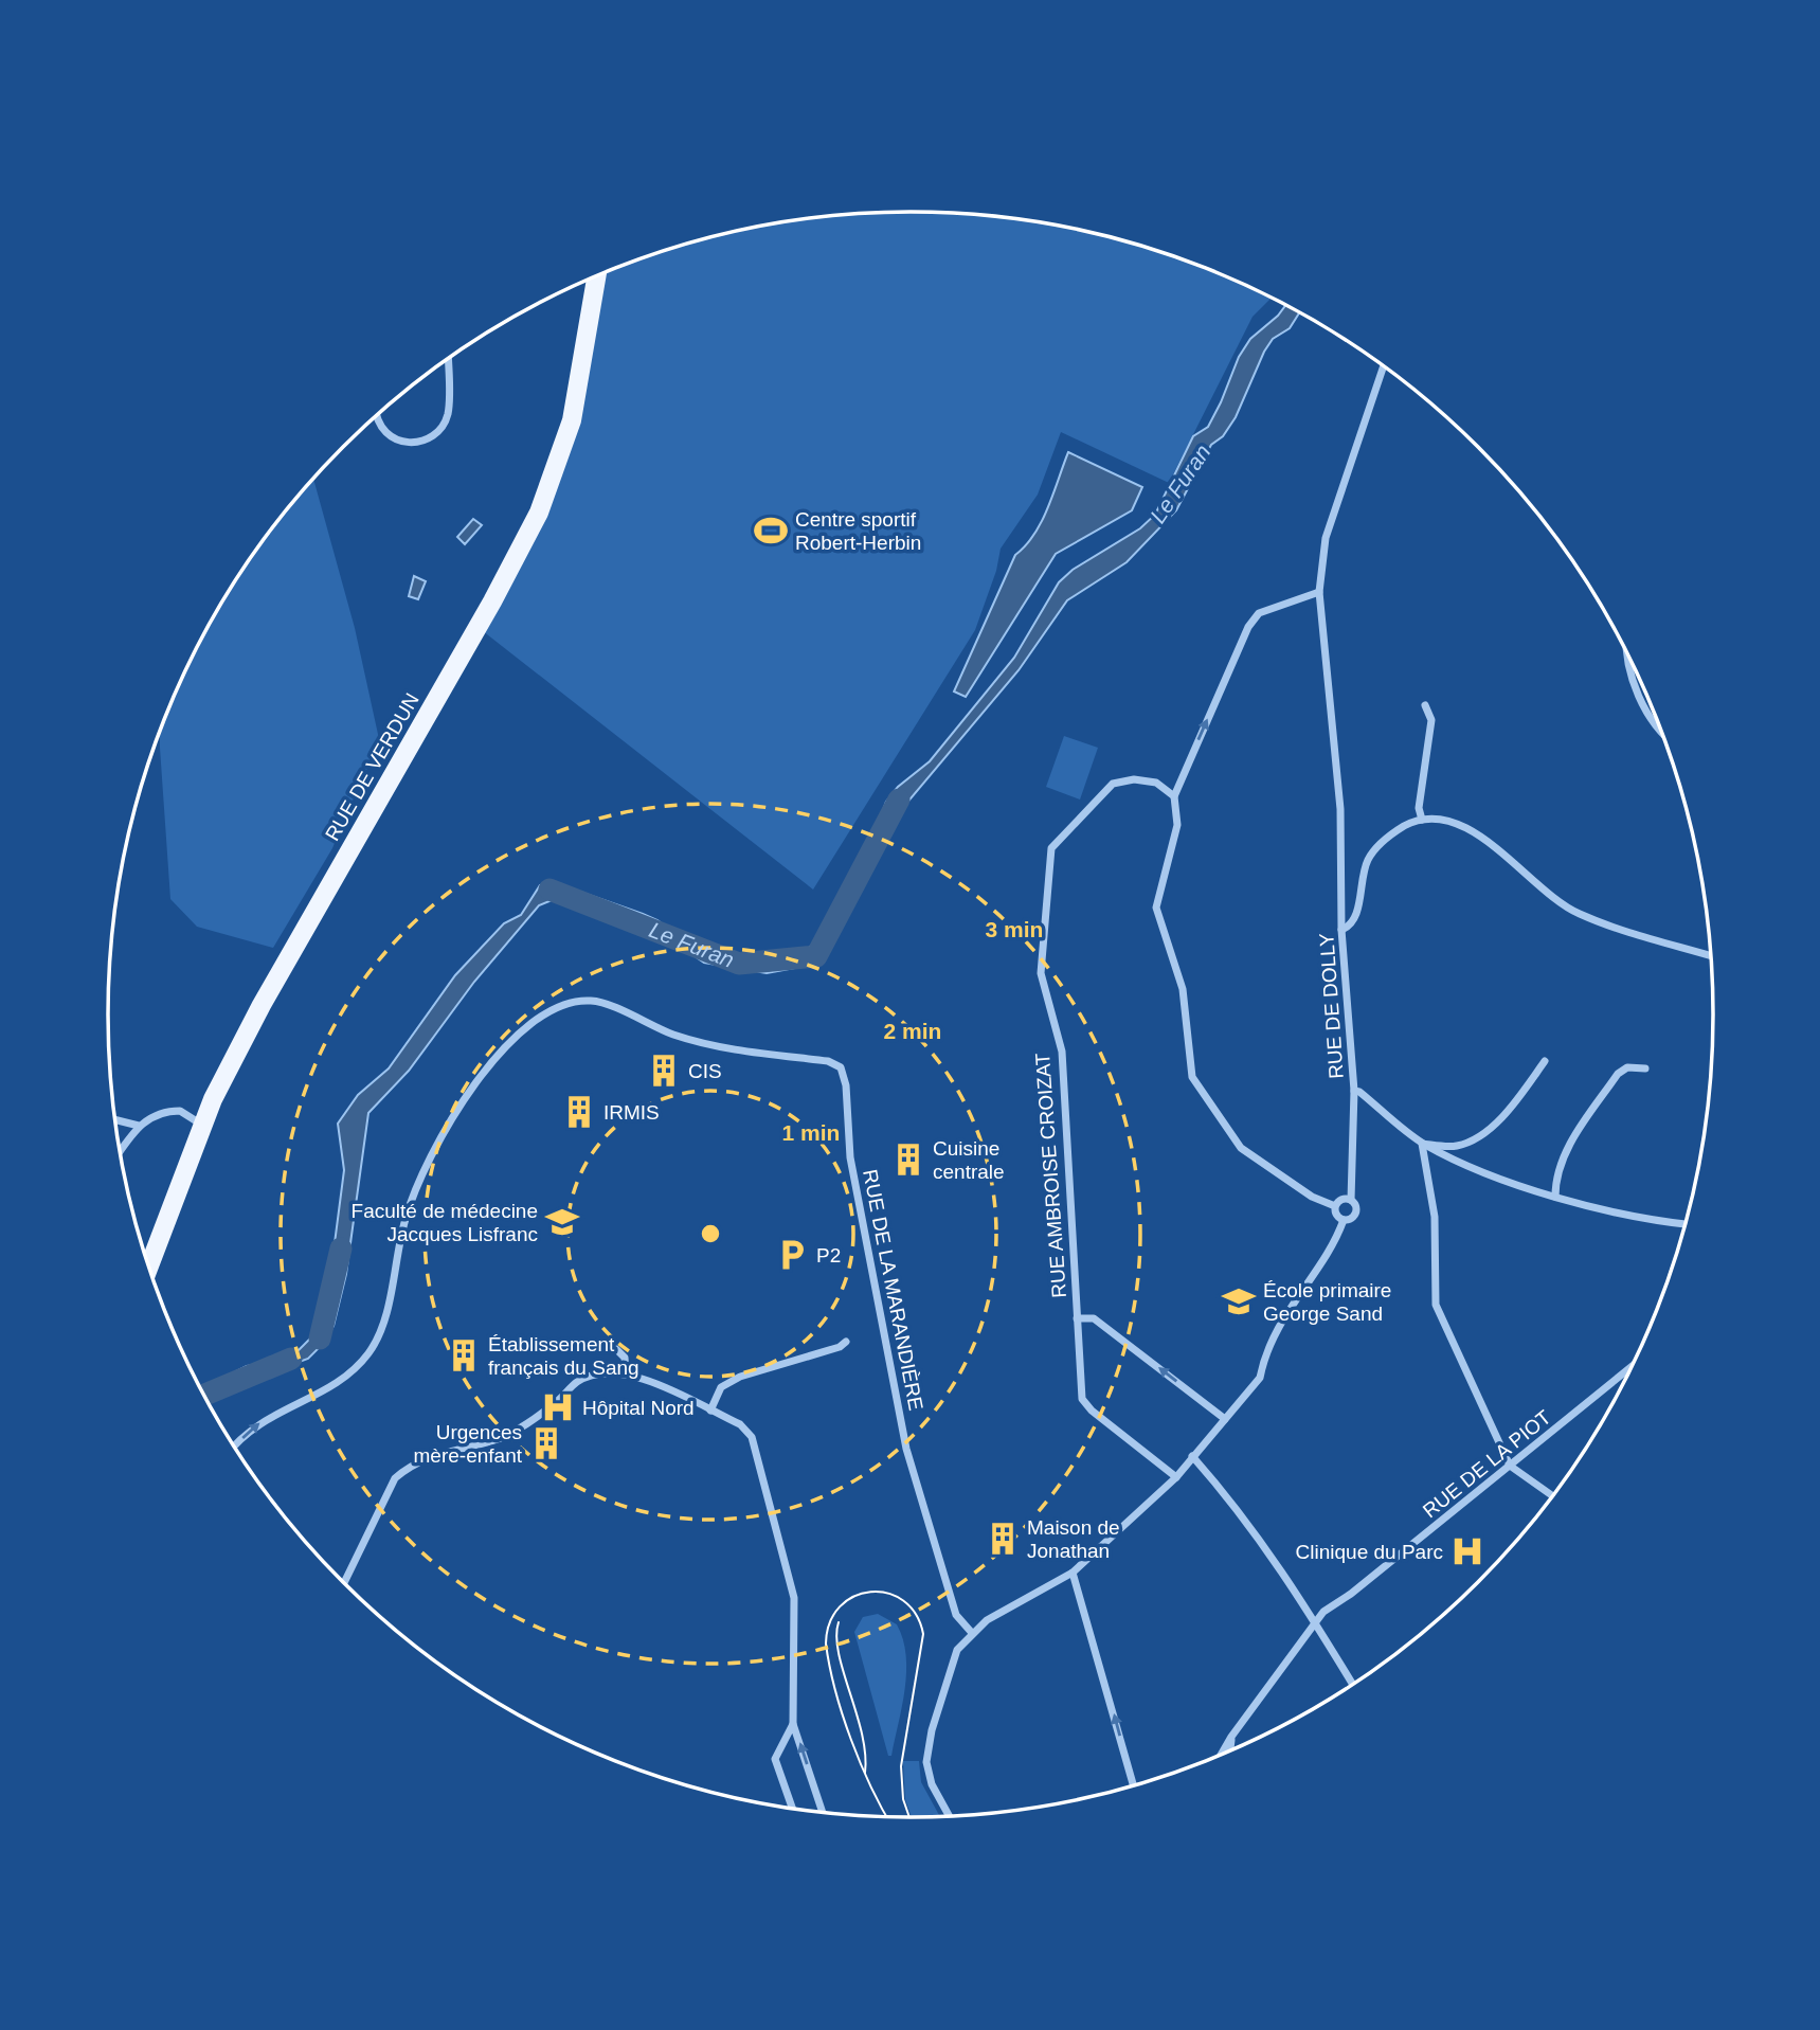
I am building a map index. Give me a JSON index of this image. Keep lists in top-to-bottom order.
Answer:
{
  "streets": {
    "main road": ["RUE DE VERDUN"],
    "street": [
      "RUE DE DOLLY",
      "RUE AMBROISE CROIZAT",
      "RUE DE LA MARANDIÈRE",
      "RUE DE LA PIOT"
    ]
  },
  "water": ["Le Furan"],
  "places": {
    "sports": ["Centre sportif Robert-Herbin"],
    "building": [
      "CIS",
      "IRMIS",
      "Cuisine centrale",
      "Établissement français du Sang",
      "Urgences mère-enfant",
      "Maison de Jonathan"
    ],
    "school or university": ["Faculté de médecine Jacques Lisfranc", "École primaire George Sand"],
    "parking": ["P2"],
    "hospital": ["Hôpital Nord", "Clinique du Parc"]
  },
  "rings": ["3 min", "2 min", "1 min"]
}
